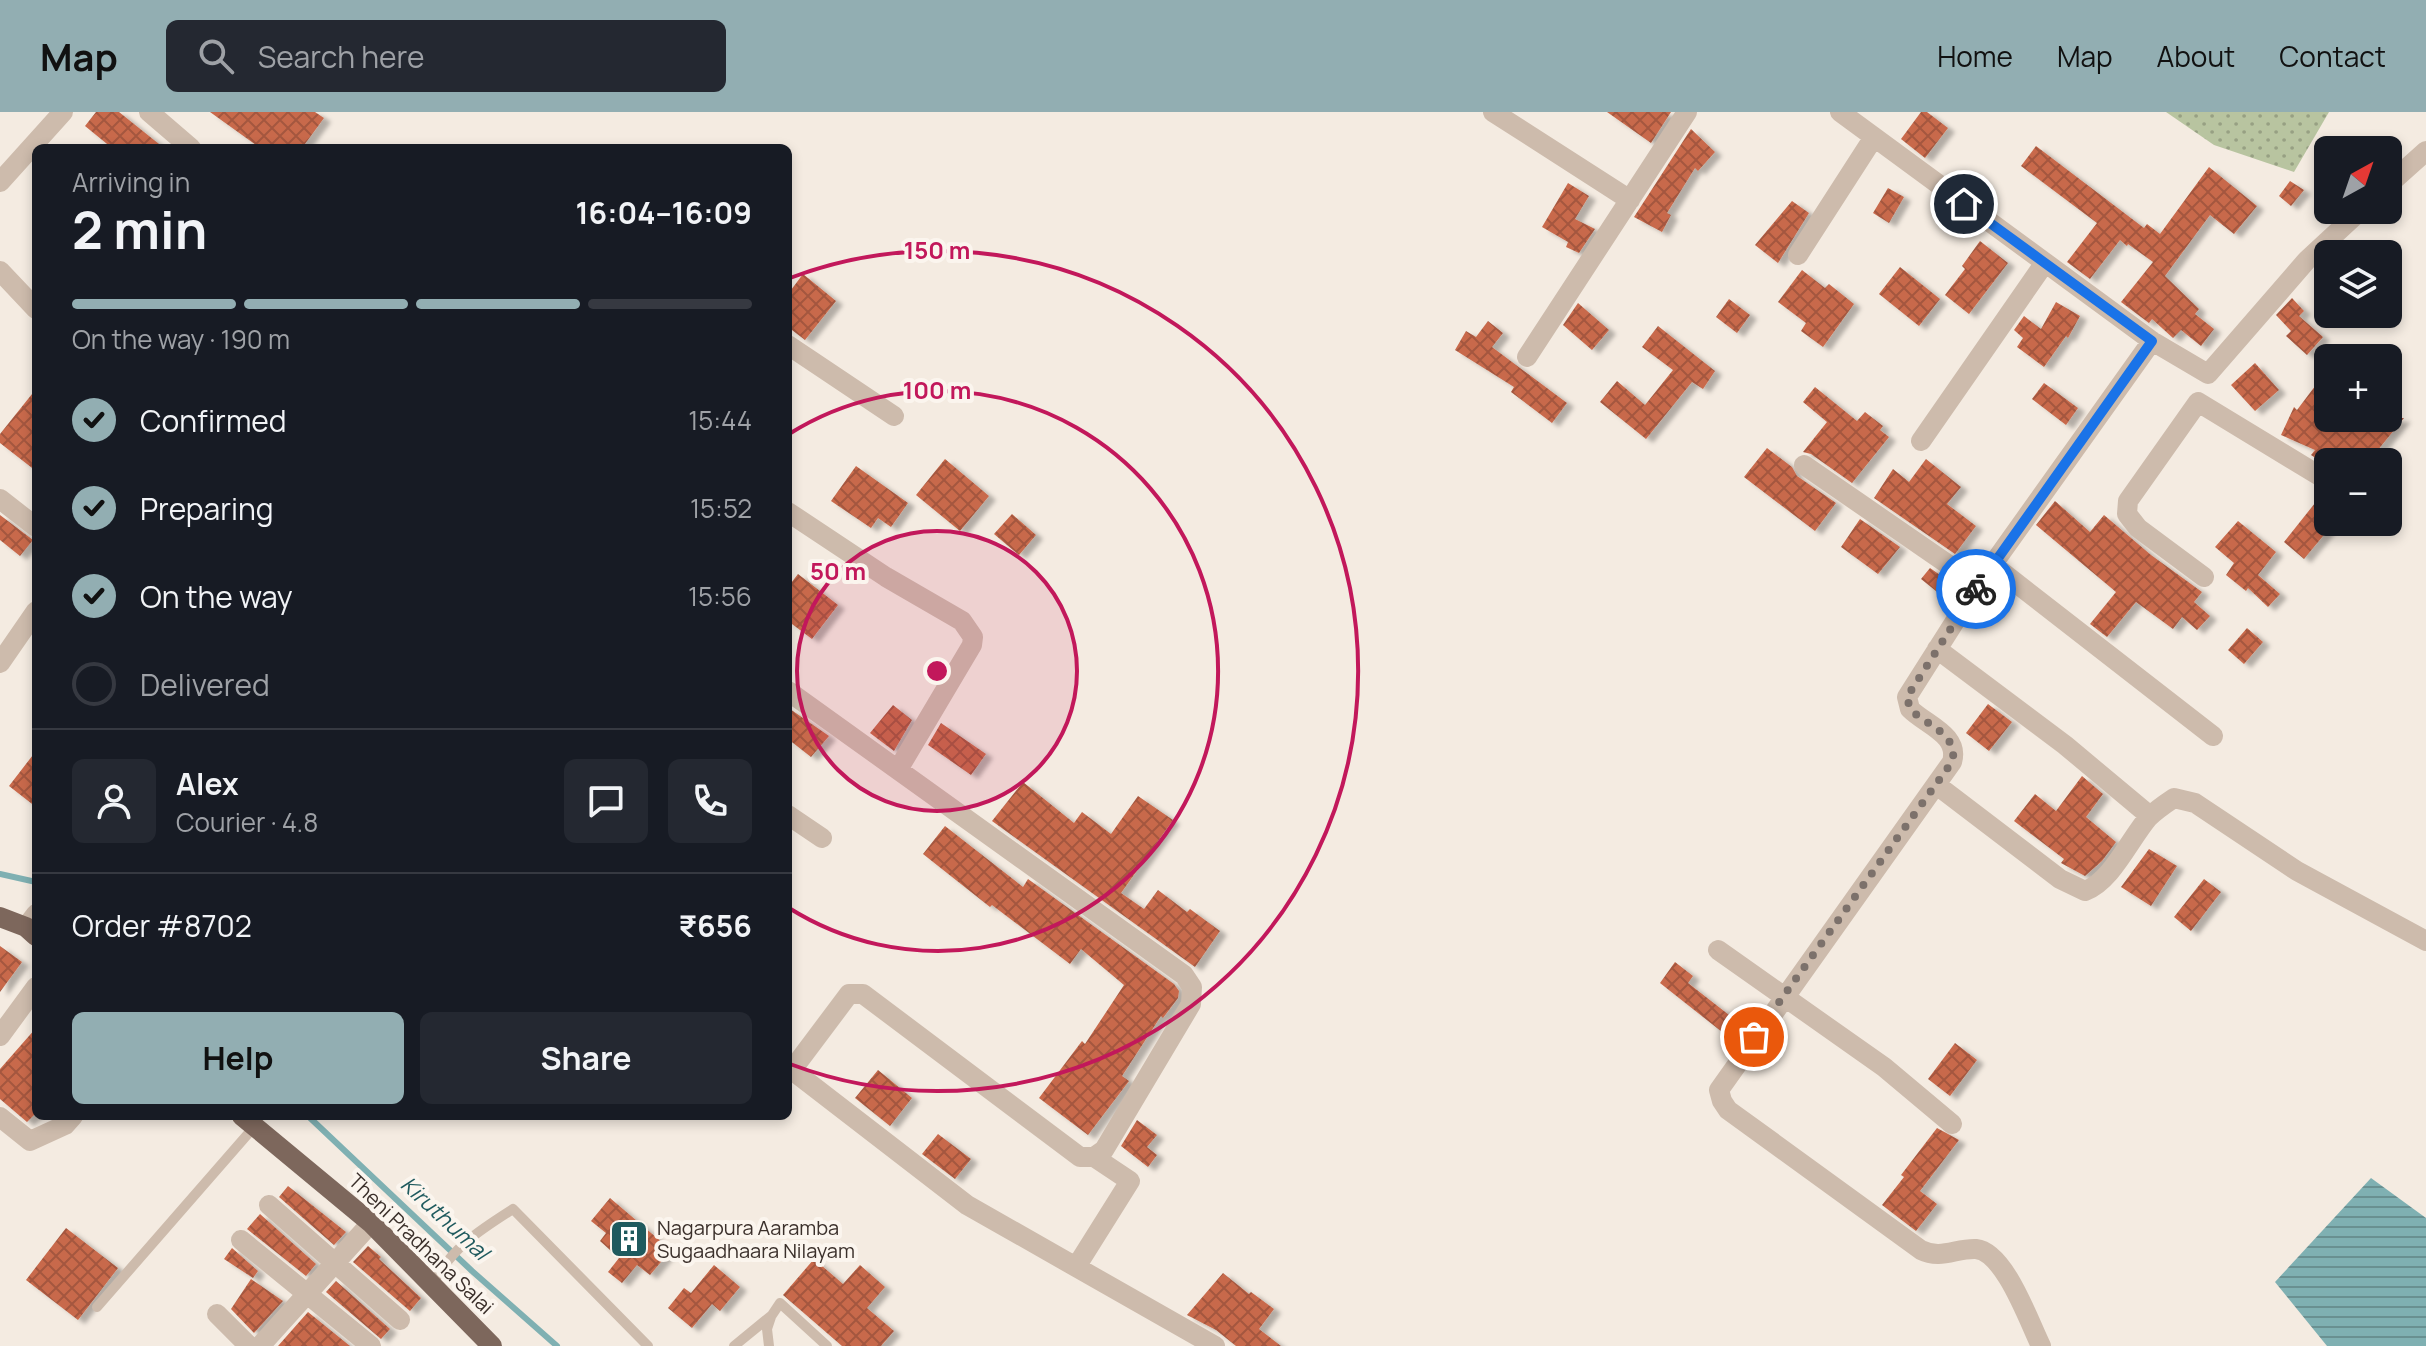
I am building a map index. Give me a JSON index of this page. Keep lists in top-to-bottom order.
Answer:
{
  "streets": {
    "main road": ["Theni Pradhana Salai"]
  },
  "water": ["Kiruthumal"],
  "places": {
    "building": ["Nagarpura Aaramba Sugaadhaara Nilayam"]
  },
  "north": "top right",
  "page": {
    "header": "Map",
    "search": "Search here",
    "nav": [
      "Home",
      "Map",
      "About",
      "Contact"
    ],
    "map_buttons": ["+", "−"],
    "heading": ["2 min", "Arriving in", "16:04–16:09"],
    "panel": [
      "Alex",
      "Courier · 4.8",
      "Order #8702",
      "₹656"
    ],
    "bar": "On the way · 190 m",
    "list": [
      ["Confirmed", "15:44"],
      ["Preparing", "15:52"],
      ["On the way", "15:56"],
      "Delivered"
    ],
    "buttons": ["Help", "Share"]
  },
  "rings": ["150 m", "100 m", "50 m"]
}
